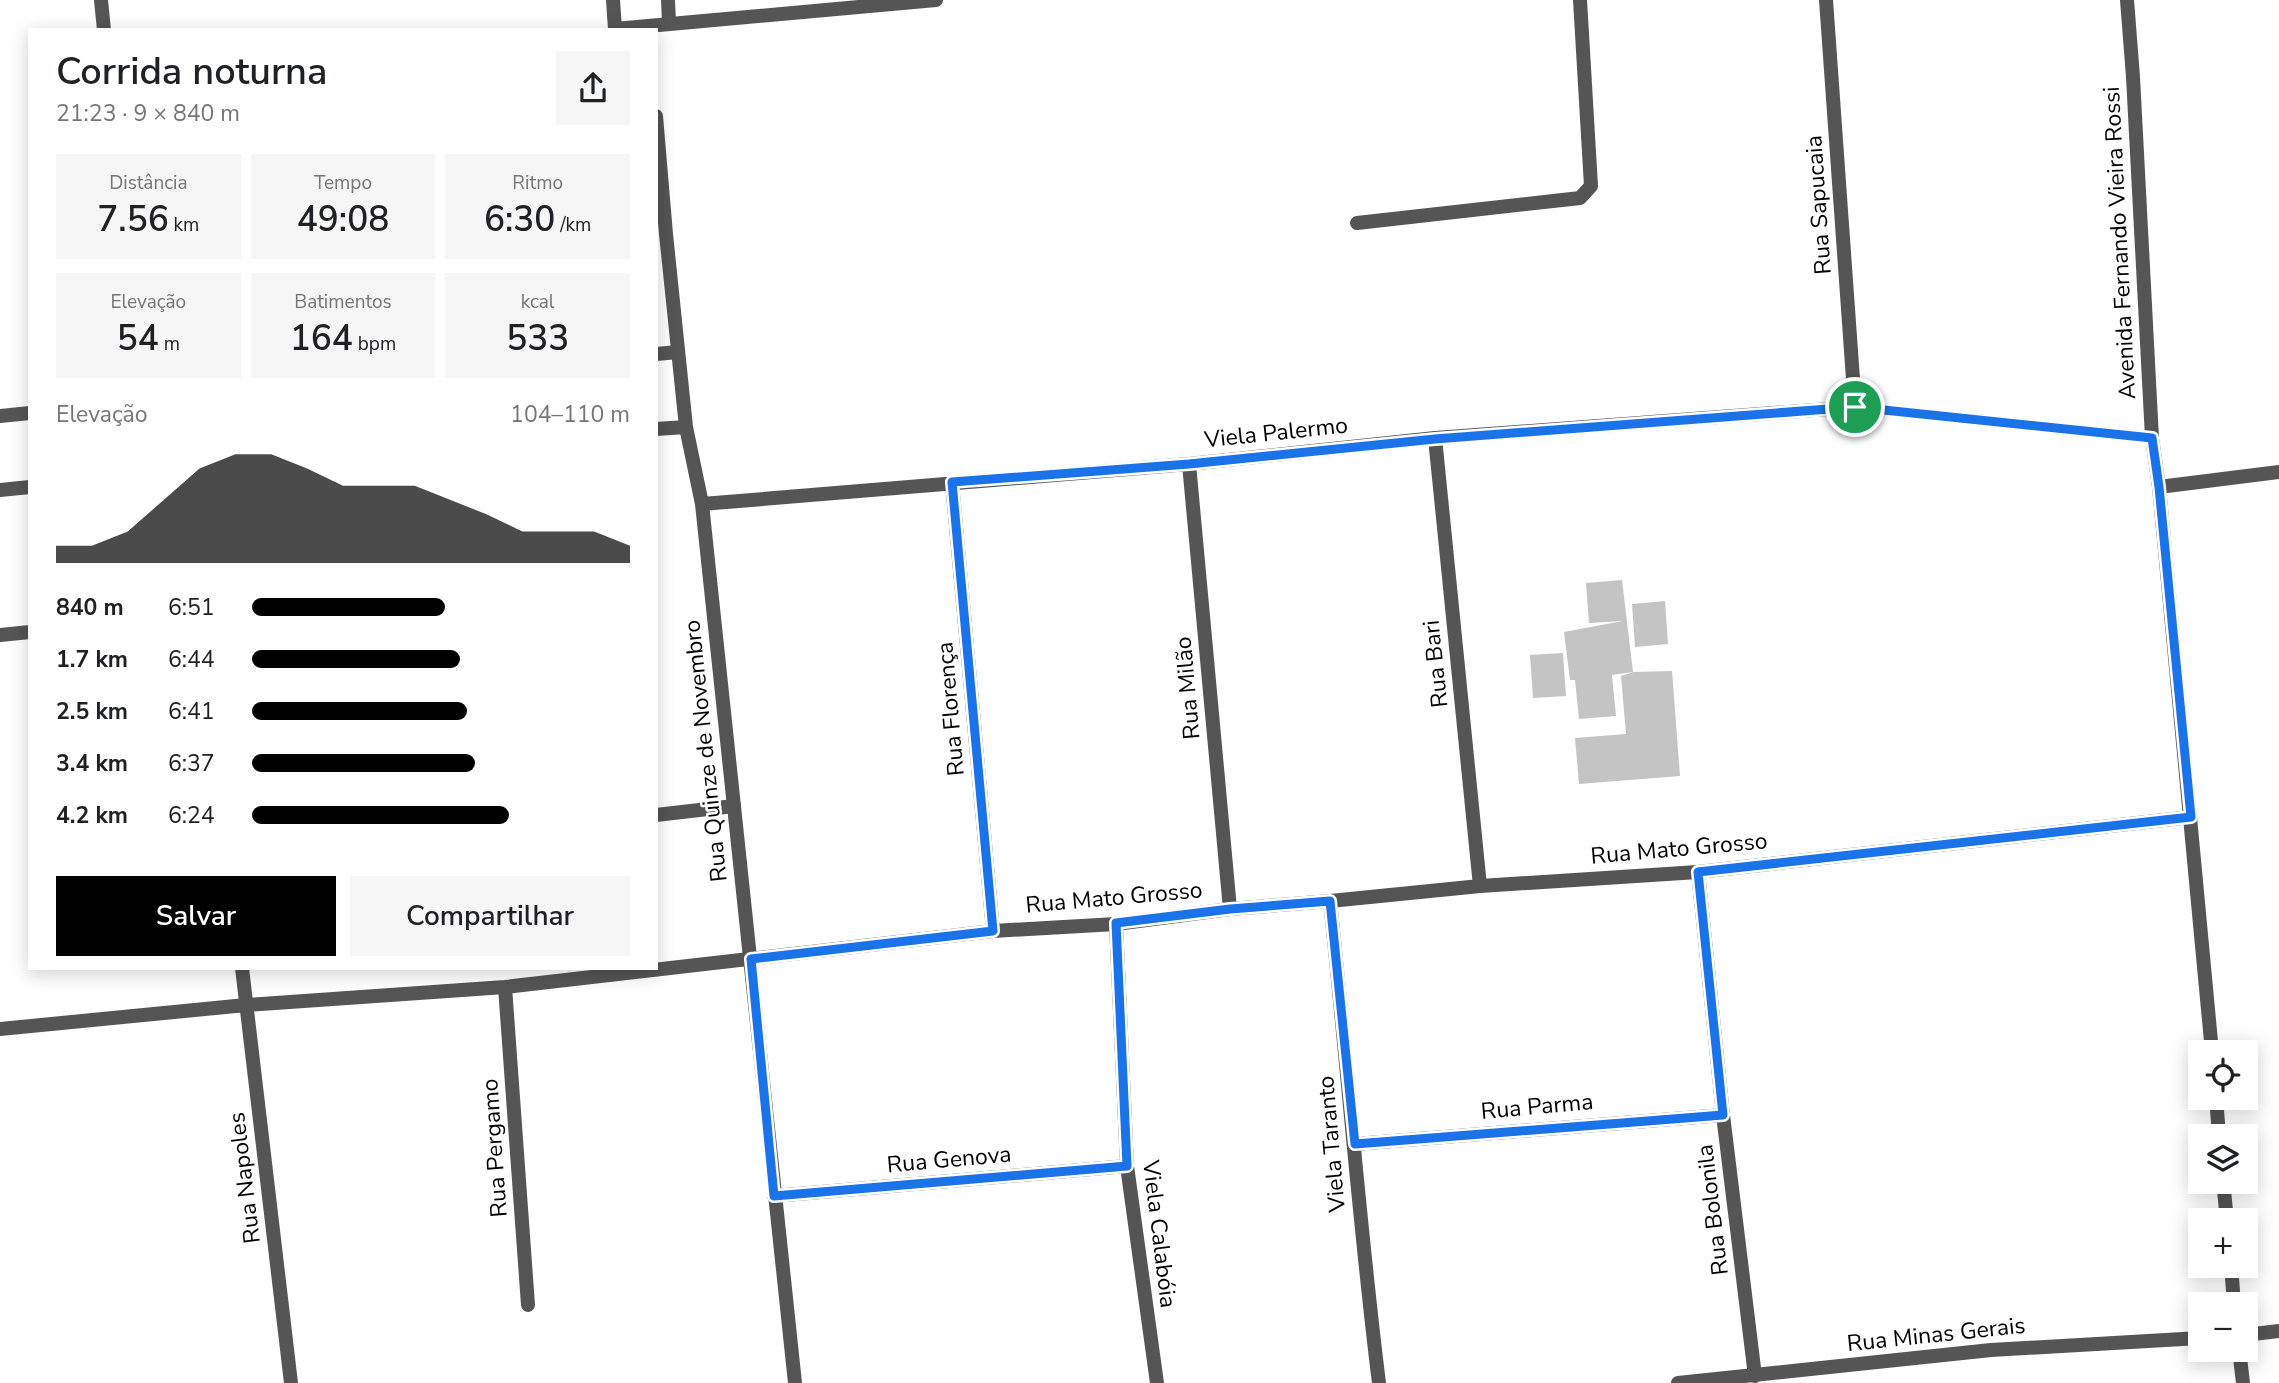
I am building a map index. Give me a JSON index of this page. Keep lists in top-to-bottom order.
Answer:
{
  "streets": {
    "street": [
      "Rua Sapucaia",
      "Avenida Fernando Vieira Rossi",
      "Viela Palermo",
      "Rua Bari",
      "Rua Milão",
      "Rua Florença",
      "Rua Quinze de Novembro",
      "Rua Mato Grosso",
      "Rua Parma",
      "Viela Taranto",
      "Rua Pergamo",
      "Rua Genova",
      "Rua Napoles",
      "Rua Bolonila",
      "Viela Calabóia",
      "Rua Minas Gerais"
    ]
  },
  "crossings": [
    ["Rua Sapucaia", "Viela Palermo"],
    ["Avenida Fernando Vieira Rossi", "Rua Mato Grosso"],
    ["Viela Palermo", "Rua Bari"],
    ["Viela Palermo", "Rua Milão"],
    ["Viela Palermo", "Rua Florença"],
    ["Viela Palermo", "Rua Quinze de Novembro"],
    ["Rua Bari", "Rua Mato Grosso"],
    ["Rua Milão", "Rua Mato Grosso"],
    ["Rua Florença", "Rua Mato Grosso"],
    ["Rua Quinze de Novembro", "Rua Mato Grosso"],
    ["Rua Quinze de Novembro", "Rua Genova"],
    ["Rua Mato Grosso", "Viela Taranto"],
    ["Rua Mato Grosso", "Rua Pergamo"],
    ["Rua Mato Grosso", "Rua Napoles"],
    ["Rua Mato Grosso", "Rua Bolonila"],
    ["Rua Mato Grosso", "Viela Calabóia"],
    ["Rua Parma", "Viela Taranto"],
    ["Rua Parma", "Rua Bolonila"],
    ["Rua Genova", "Viela Calabóia"],
    ["Rua Bolonila", "Rua Minas Gerais"]
  ],
  "page": {
    "heading": ["Corrida noturna", "21:23 · 9 × 840 m"],
    "stats": [
      ["Distância", "7.56 km"],
      ["Tempo", "49:08"],
      ["Ritmo", "6:30 /km"],
      ["Elevação", "54 m"],
      ["Batimentos", "164 bpm"],
      ["kcal", "533"]
    ],
    "chart": ["Elevação", "104–110 m"],
    "list": [
      {
        "name": "840 m",
        "note": "6:51"
      },
      {
        "name": "1.7 km",
        "note": "6:44"
      },
      {
        "name": "2.5 km",
        "note": "6:41"
      },
      {
        "name": "3.4 km",
        "note": "6:37"
      },
      {
        "name": "4.2 km",
        "note": "6:24"
      }
    ],
    "buttons": ["Salvar", "Compartilhar"],
    "map_buttons": ["+", "−"]
  }
}
